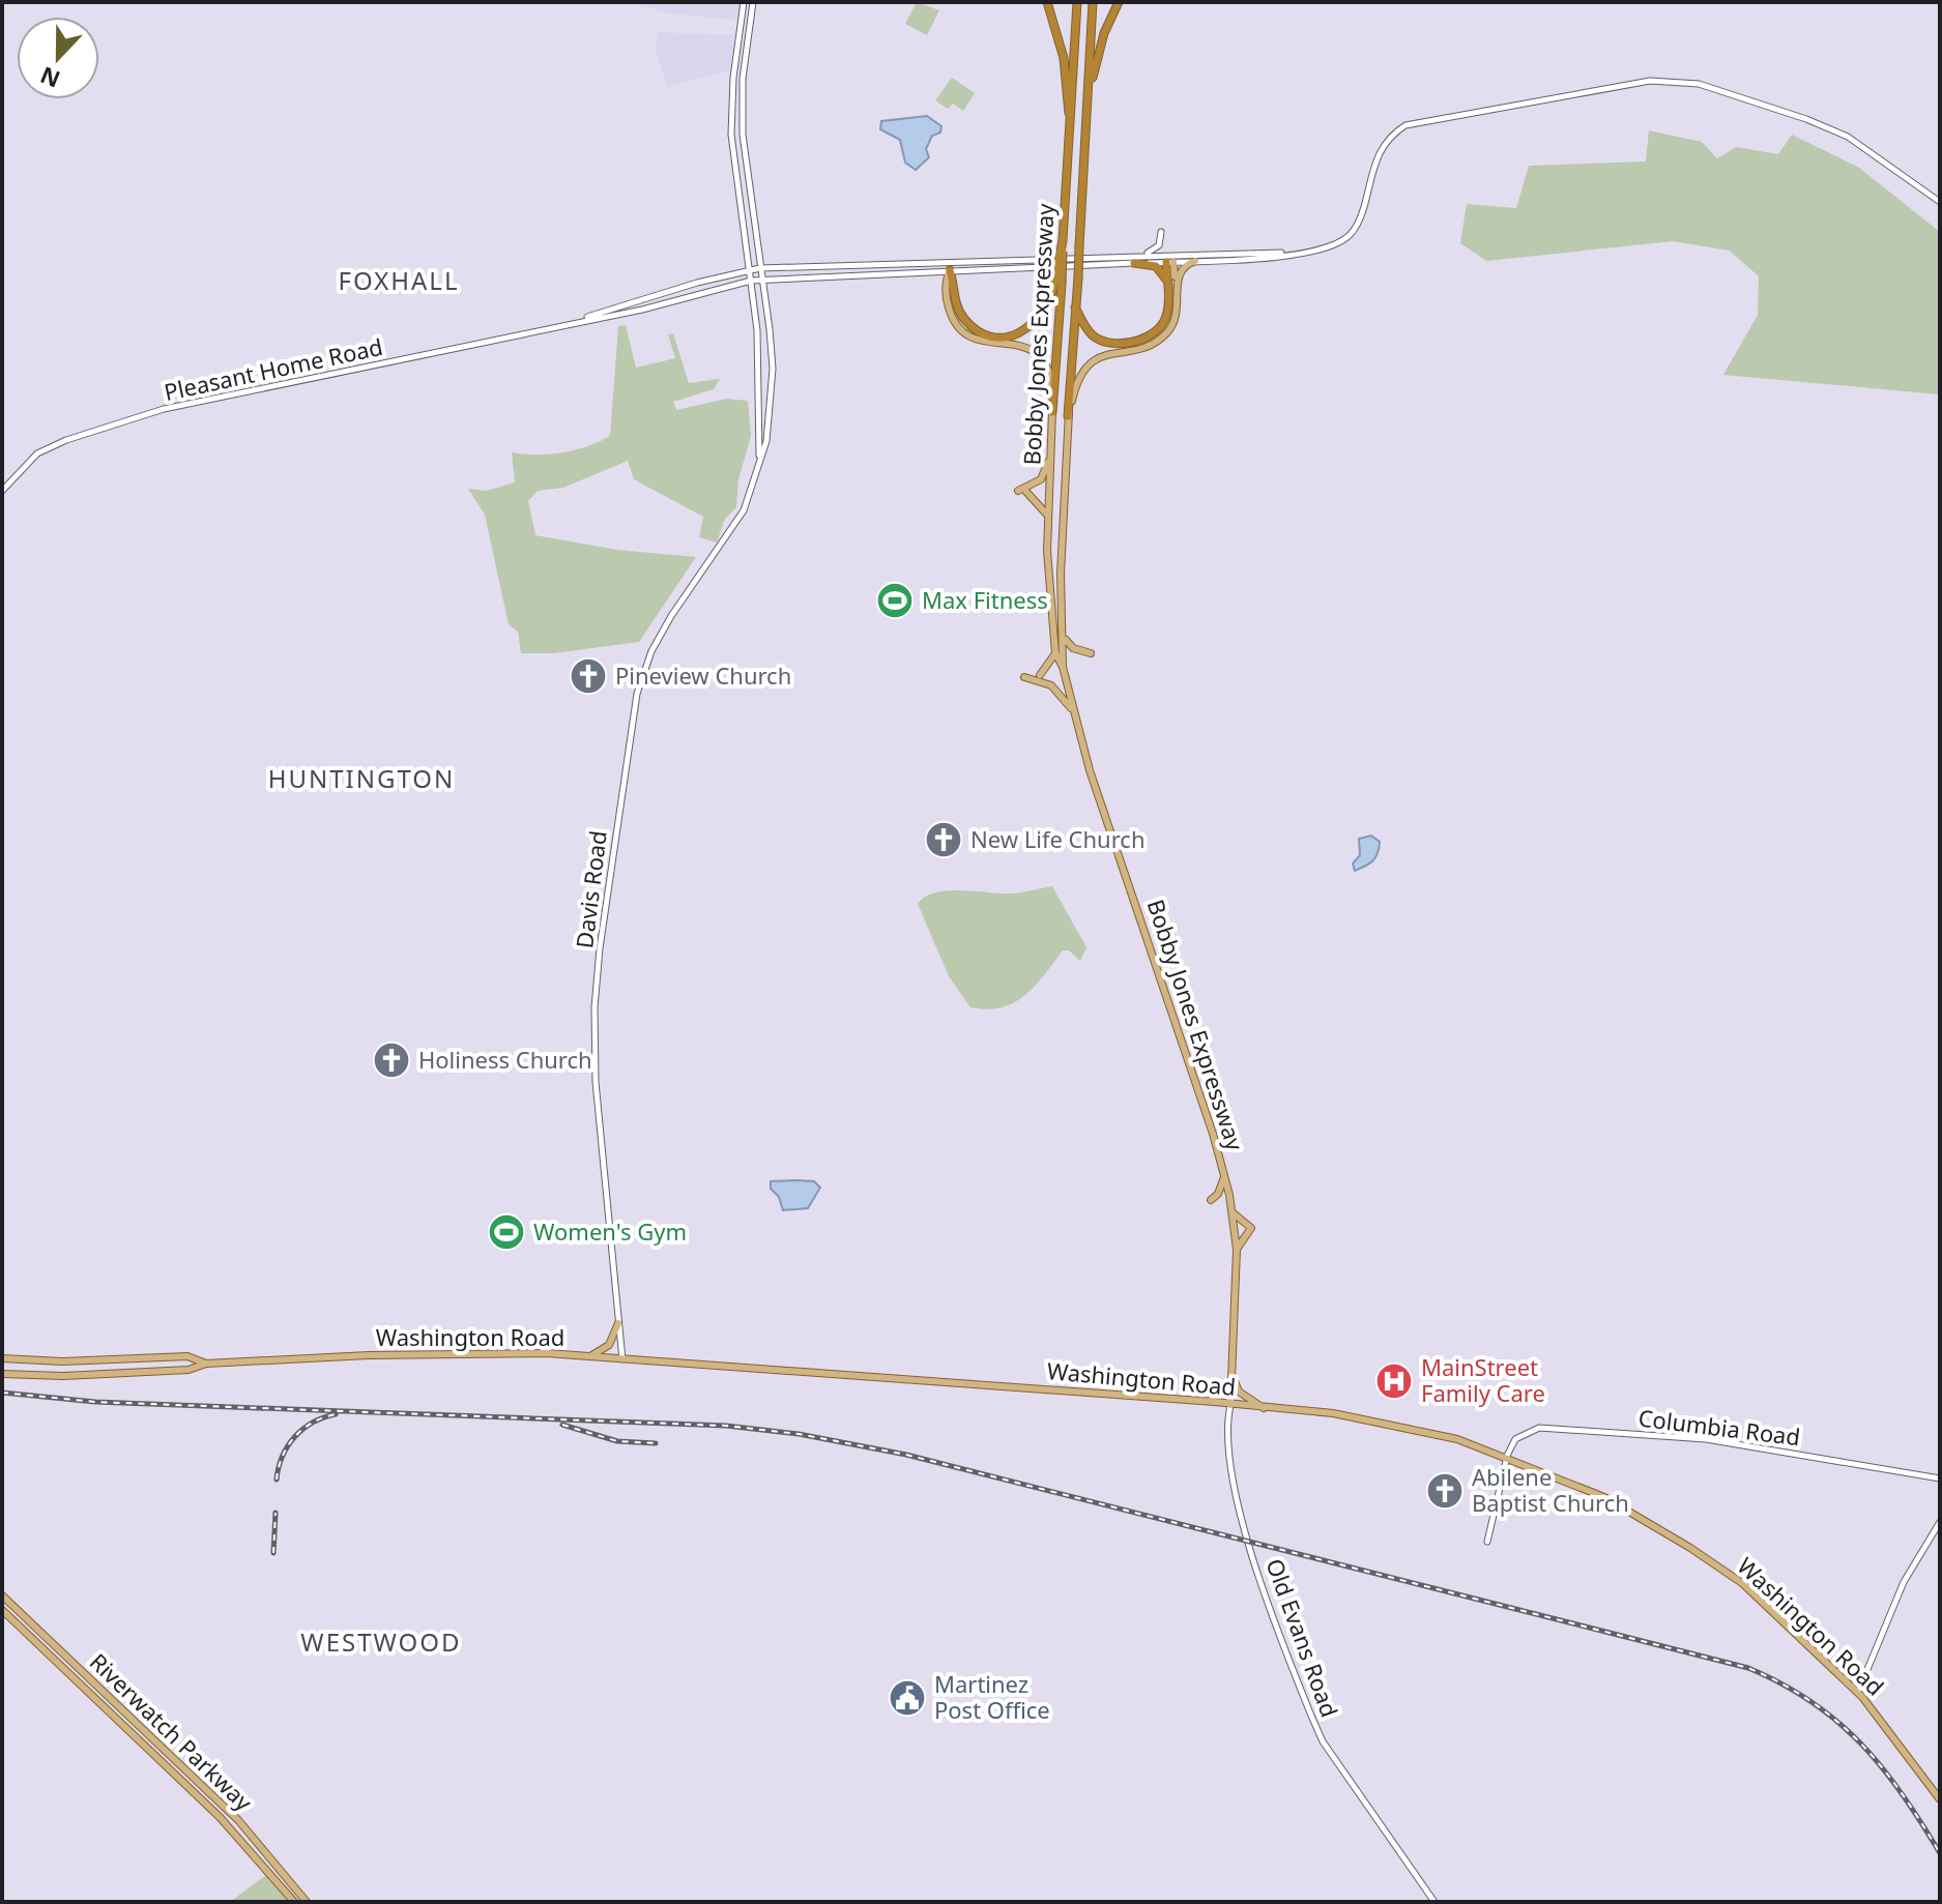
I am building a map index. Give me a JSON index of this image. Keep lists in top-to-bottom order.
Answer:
{
  "streets": {
    "highway": ["Bobby Jones Expressway"],
    "main road": [
      "Pleasant Home Road",
      "Davis Road",
      "Washington Road",
      "Columbia Road",
      "Old Evans Road",
      "Riverwatch Parkway"
    ]
  },
  "crossings": [
    ["Bobby Jones Expressway", "Washington Road"],
    ["Bobby Jones Expressway", "Old Evans Road"],
    ["Pleasant Home Road", "Davis Road"],
    ["Davis Road", "Washington Road"],
    ["Washington Road", "Columbia Road"],
    ["Washington Road", "Old Evans Road"]
  ],
  "districts": ["FOXHALL", "HUNTINGTON", "WESTWOOD"],
  "places": {
    "sports": ["Max Fitness", "Women's Gym"],
    "church": [
      "Pineview Church",
      "New Life Church",
      "Holiness Church",
      "Abilene Baptist Church"
    ],
    "hospital": ["MainStreet Family Care"],
    "public building": ["Martinez Post Office"]
  },
  "north": "bottom"
}
